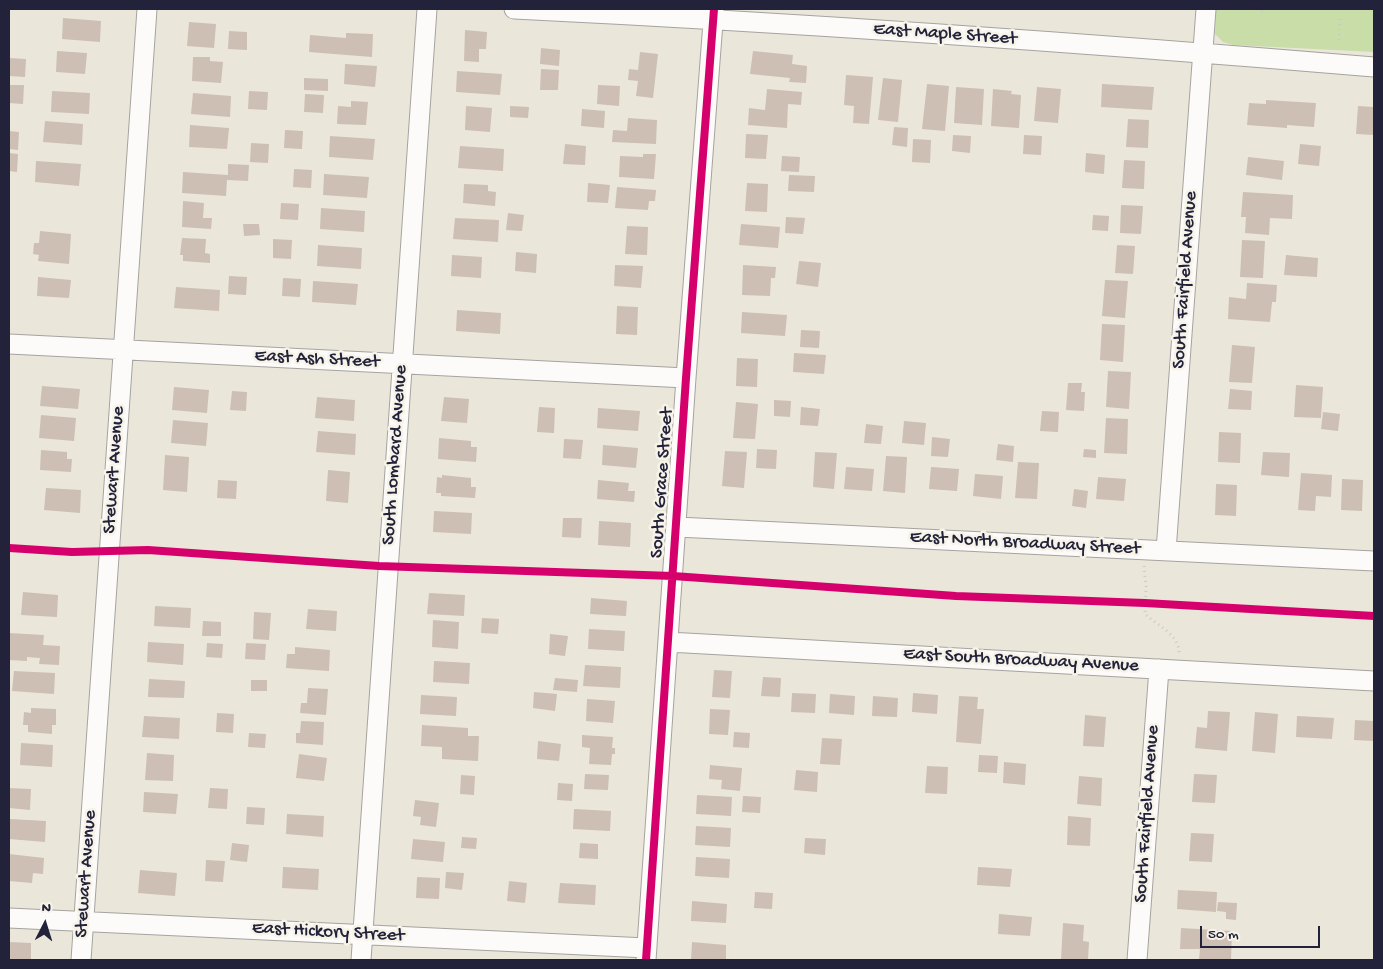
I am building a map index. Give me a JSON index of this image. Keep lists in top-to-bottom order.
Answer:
{
  "streets": {
    "street": [
      "East Maple Street",
      "South Fairfield Avenue",
      "East Ash Street",
      "South Lombard Avenue",
      "Stewart Avenue",
      "South Grace Street",
      "East North Broadway Street",
      "East South Broadway Avenue",
      "East Hickory Street"
    ]
  },
  "crossings": [
    ["East Maple Street", "South Fairfield Avenue"],
    ["East Maple Street", "South Grace Street"],
    ["South Fairfield Avenue", "East North Broadway Street"],
    ["South Fairfield Avenue", "East South Broadway Avenue"],
    ["East Ash Street", "South Lombard Avenue"],
    ["East Ash Street", "Stewart Avenue"],
    ["East Ash Street", "South Grace Street"],
    ["South Lombard Avenue", "East Hickory Street"],
    ["Stewart Avenue", "East Hickory Street"],
    ["South Grace Street", "East North Broadway Street"],
    ["South Grace Street", "East South Broadway Avenue"],
    ["South Grace Street", "East Hickory Street"]
  ],
  "scale_bar": "50 m",
  "north": "top"
}
